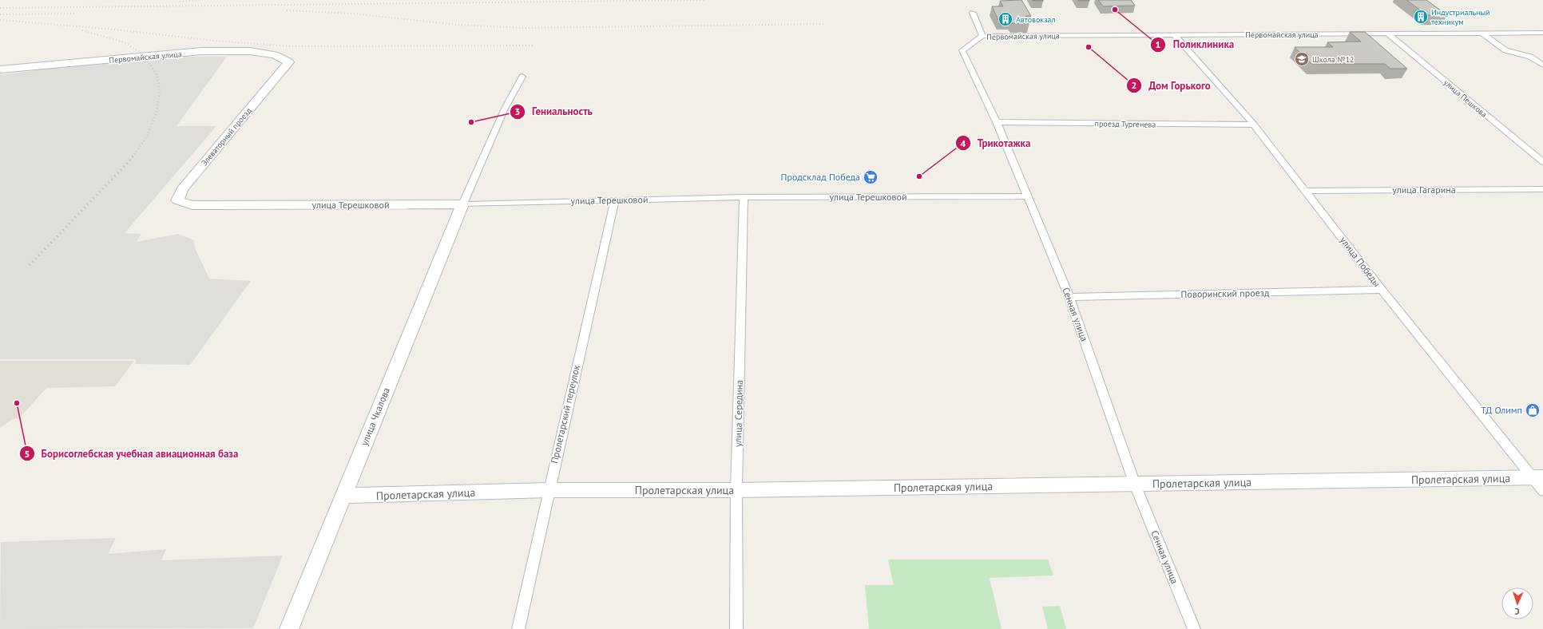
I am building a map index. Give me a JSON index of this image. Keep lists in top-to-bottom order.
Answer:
{
  "streets": {
    "street": [
      "Первомайская улица",
      "улица Пешкова",
      "проезд Тургенева",
      "Элеваторный проезд",
      "улица Гагарина",
      "улица Терешковой",
      "улица Победы",
      "Поворинский проезд",
      "Сенная улица",
      "улица Середина",
      "Пролетарский переулок",
      "улица Чкалова",
      "Пролетарская улица"
    ]
  },
  "crossings": [
    ["Первомайская улица", "улица Пешкова"],
    ["Первомайская улица", "Элеваторный проезд"],
    ["Первомайская улица", "улица Победы"],
    ["Первомайская улица", "Сенная улица"],
    ["проезд Тургенева", "улица Победы"],
    ["проезд Тургенева", "Сенная улица"],
    ["Элеваторный проезд", "улица Терешковой"],
    ["улица Гагарина", "улица Победы"],
    ["улица Терешковой", "Сенная улица"],
    ["улица Терешковой", "улица Середина"],
    ["улица Терешковой", "Пролетарский переулок"],
    ["улица Терешковой", "улица Чкалова"],
    ["улица Победы", "Поворинский проезд"],
    ["улица Победы", "Пролетарская улица"],
    ["Поворинский проезд", "Сенная улица"],
    ["Сенная улица", "Пролетарская улица"],
    ["улица Середина", "Пролетарская улица"],
    ["Пролетарский переулок", "Пролетарская улица"],
    ["улица Чкалова", "Пролетарская улица"]
  ],
  "places": {
    "other": [
      "Поликлиника",
      "Дом Горького",
      "Гениальность",
      "Трикотажка",
      "Борисоглебская учебная авиационная база"
    ],
    "building": ["Индустриальный техникум", "Автовокзал"],
    "school or university": ["Школа №12"],
    "supermarket": ["Продсклад Победа"],
    "shop": ["ТД Олимп"]
  },
  "north": "bottom"
}
